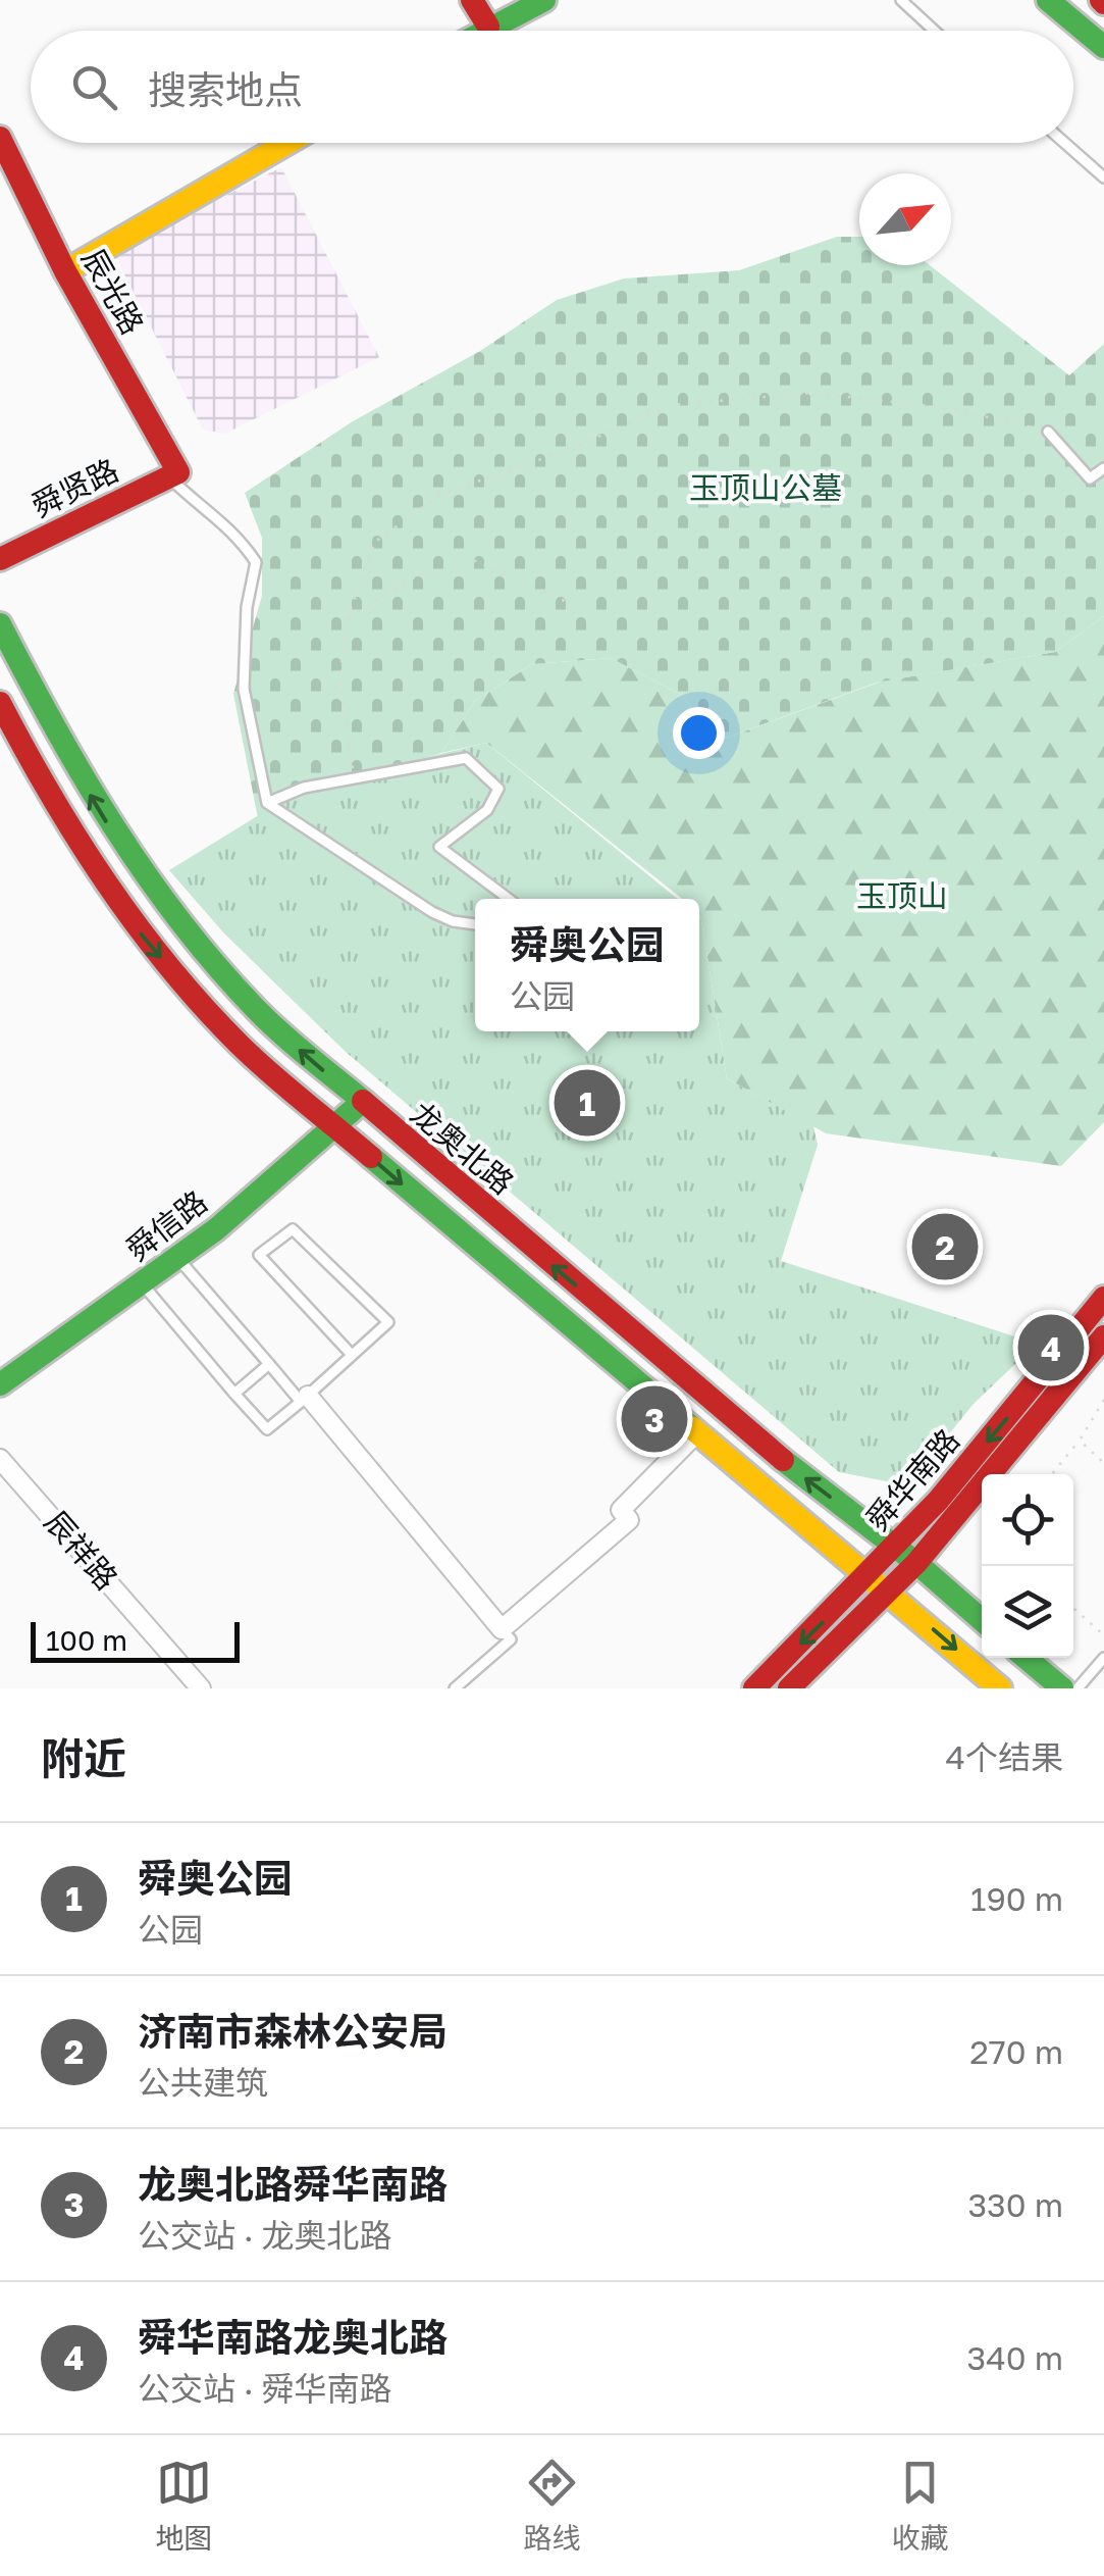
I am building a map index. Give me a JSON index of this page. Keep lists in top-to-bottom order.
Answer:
{
  "streets": {
    "main road": [
      "辰光路",
      "舜贤路",
      "龙奥北路",
      "舜信路",
      "舜华南路"
    ],
    "street": ["辰祥路"]
  },
  "crossings": [
    ["辰光路", "舜贤路"],
    ["龙奥北路", "舜信路"],
    ["龙奥北路", "舜华南路"]
  ],
  "parks": ["玉顶山公墓", "玉顶山"],
  "scale_bar": "100 m",
  "north": "top right",
  "page": {
    "search": "搜索地点",
    "popup": ["舜奥公园", "公园"],
    "pins": [
      "1",
      "2",
      "4",
      "3"
    ],
    "scale": "100 m",
    "heading": ["附近", "4个结果"],
    "list": [
      {
        "mark": "1",
        "name": "舜奥公园",
        "note": "公园",
        "value": "190 m"
      },
      {
        "mark": "2",
        "name": "济南市森林公安局",
        "note": "公共建筑",
        "value": "270 m"
      },
      {
        "mark": "3",
        "name": "龙奥北路舜华南路",
        "note": "公交站 · 龙奥北路",
        "value": "330 m"
      },
      {
        "mark": "4",
        "name": "舜华南路龙奥北路",
        "note": "公交站 · 舜华南路",
        "value": "340 m"
      }
    ],
    "nav": ["地图", "路线", "收藏"]
  }
}
